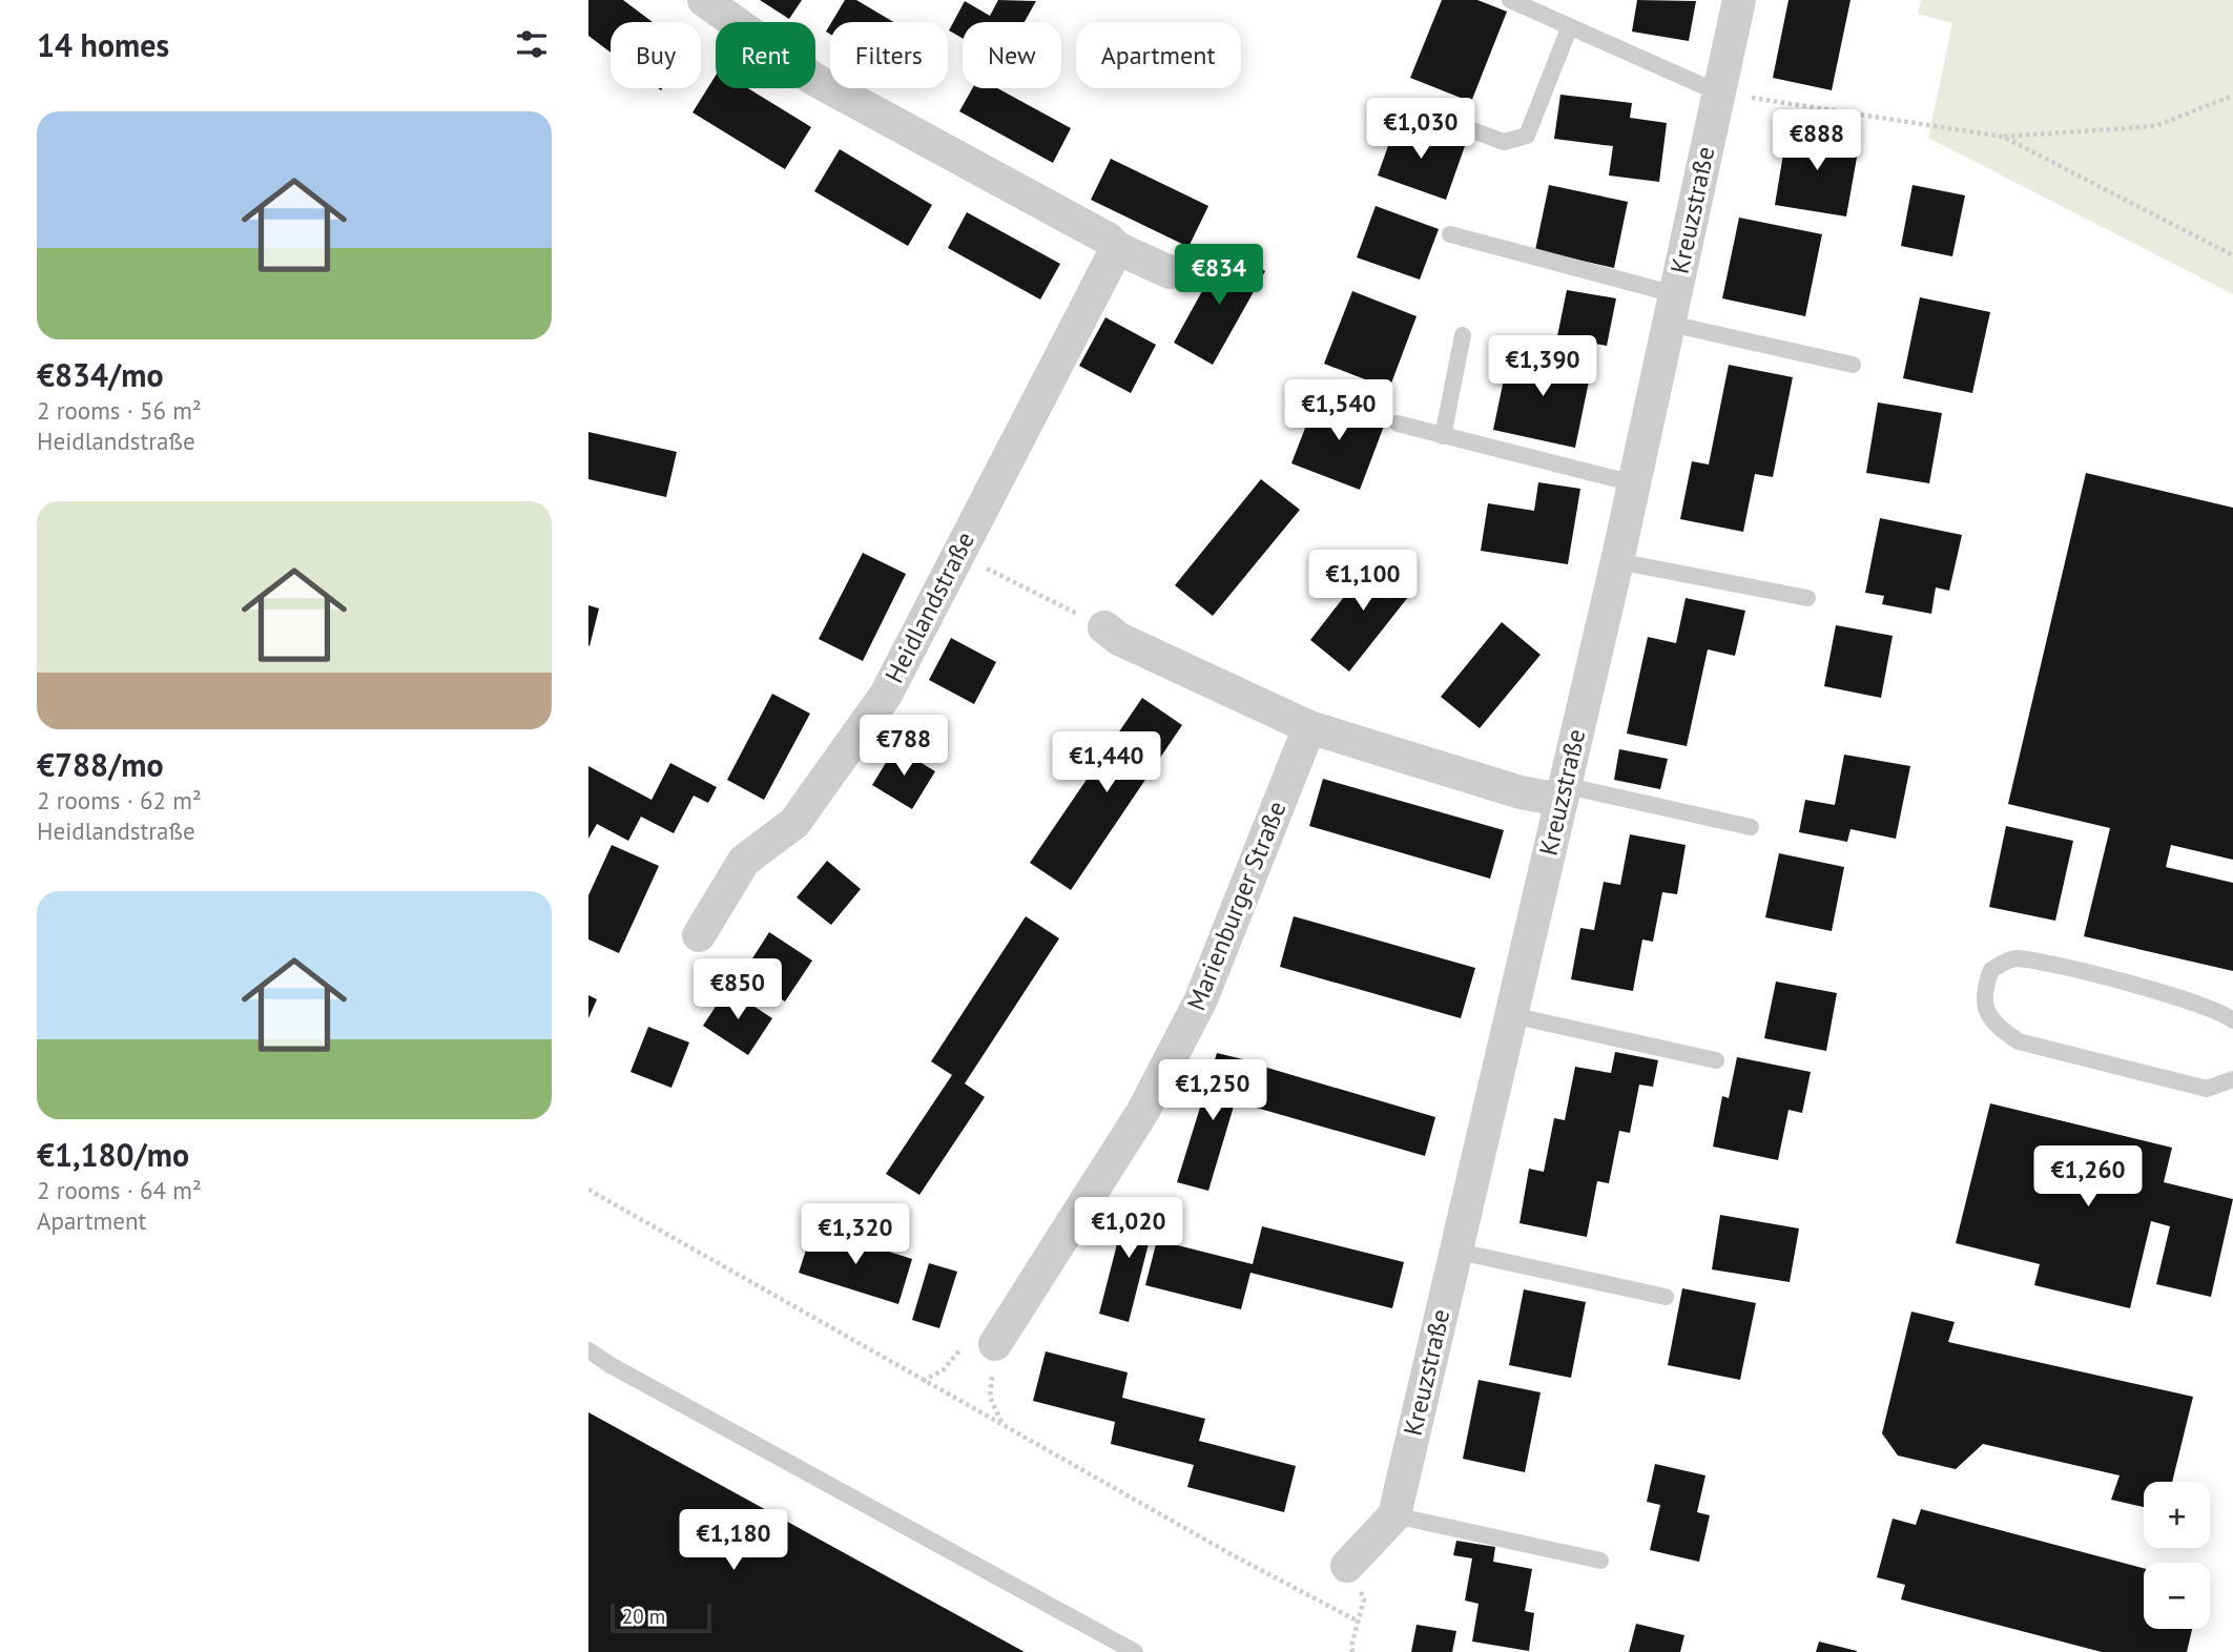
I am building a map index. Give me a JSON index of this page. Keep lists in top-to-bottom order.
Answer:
{
  "streets": {
    "street": ["Kreuzstraße", "Heidlandstraße", "Marienburger Straße"]
  },
  "scale_bar": "20 m",
  "page": {
    "heading": "14 homes",
    "chip": [
      "Buy",
      "Rent",
      "Filters",
      "New",
      "Apartment"
    ],
    "list": [
      {
        "name": "€834/mo",
        "note": "2 rooms · 56 m² · Heidlandstraße"
      },
      {
        "name": "€788/mo",
        "note": "2 rooms · 62 m² · Heidlandstraße"
      },
      {
        "name": "€1,180/mo",
        "note": "2 rooms · 64 m² · Apartment"
      }
    ],
    "price": [
      "€1,030",
      "€888",
      "€834",
      "€1,390",
      "€1,540",
      "€1,100",
      "€788",
      "€1,440",
      "€850",
      "€1,250",
      "€1,260",
      "€1,020",
      "€1,320",
      "€1,180"
    ],
    "map_buttons": ["+", "−"],
    "scale": "20 m"
  }
}
